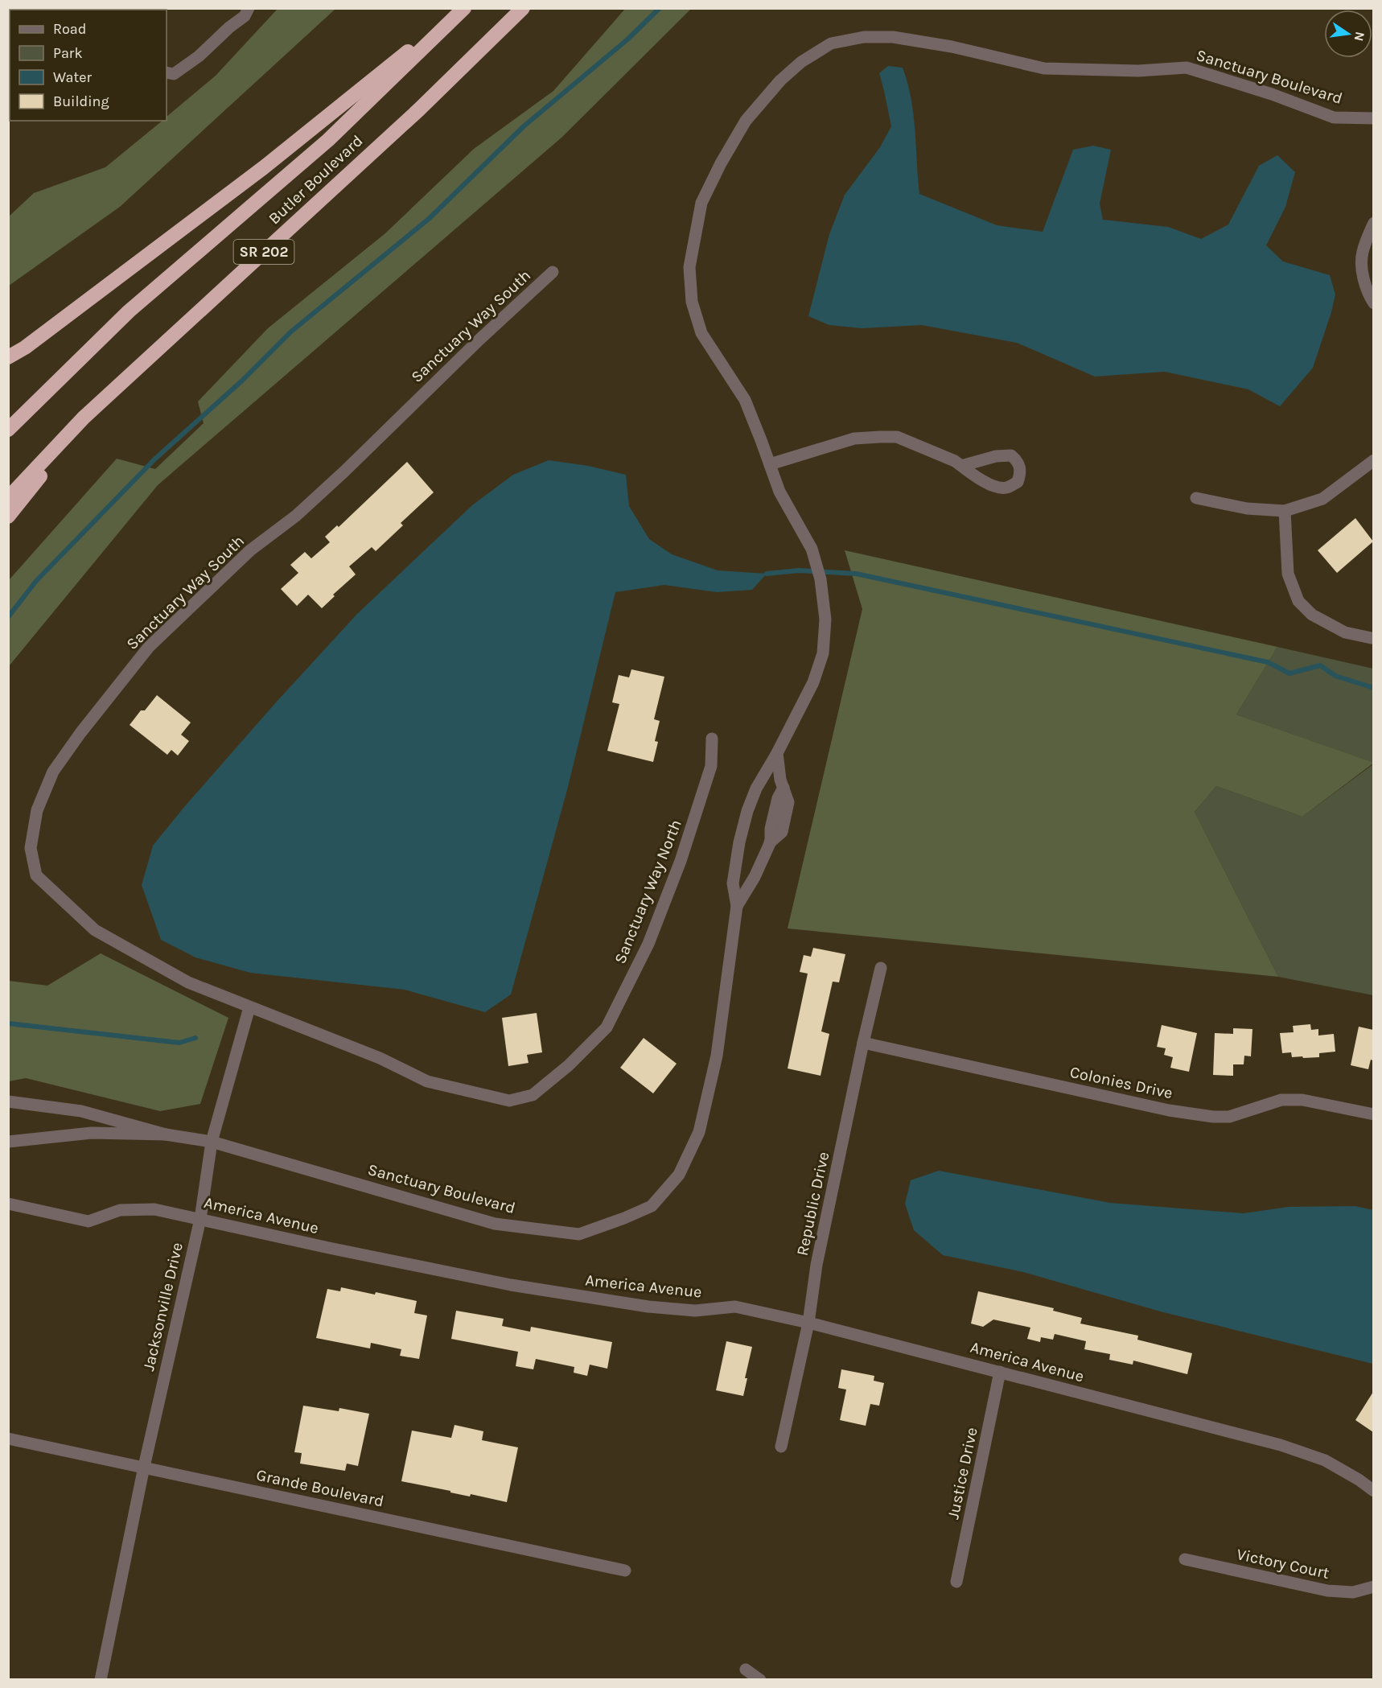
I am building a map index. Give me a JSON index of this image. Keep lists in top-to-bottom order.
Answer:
{
  "streets": {
    "highway": ["Butler Boulevard", "SR 202"],
    "street": [
      "Sanctuary Boulevard",
      "Sanctuary Way South",
      "Sanctuary Way North",
      "Colonies Drive",
      "Republic Drive",
      "America Avenue",
      "Jacksonville Drive",
      "Justice Drive",
      "Grande Boulevard",
      "Victory Court"
    ]
  },
  "crossings": [
    ["Sanctuary Boulevard", "Jacksonville Drive"],
    ["Sanctuary Way South", "Sanctuary Way North"],
    ["Sanctuary Way South", "Jacksonville Drive"],
    ["Sanctuary Way North", "Jacksonville Drive"],
    ["Colonies Drive", "Republic Drive"],
    ["Republic Drive", "America Avenue"],
    ["America Avenue", "Jacksonville Drive"],
    ["America Avenue", "Justice Drive"],
    ["Jacksonville Drive", "Grande Boulevard"]
  ],
  "legend": [
    "Road",
    "Park",
    "Water",
    "Building"
  ],
  "north": "right"
}
